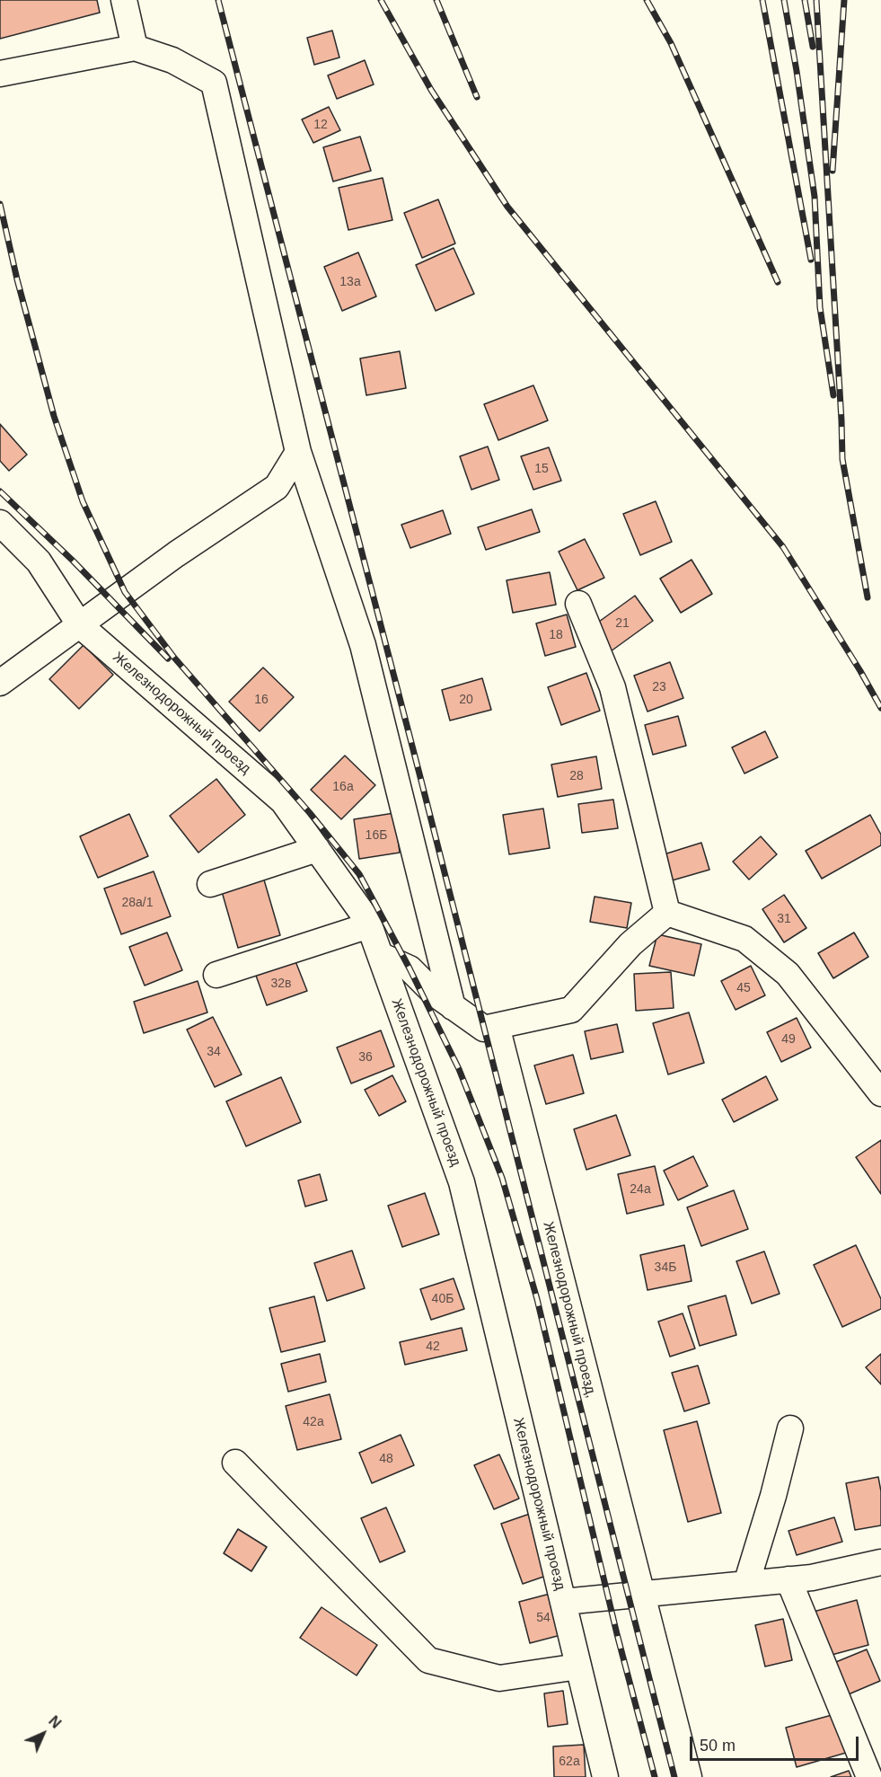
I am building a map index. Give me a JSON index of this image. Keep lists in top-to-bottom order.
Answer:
{
  "streets": {
    "street": ["Железнодорожный проезд", "Железнодорожный проезд,"]
  },
  "house_numbers": [
    "12",
    "13а",
    "15",
    "21",
    "18",
    "23",
    "16",
    "20",
    "28",
    "16а",
    "16Б",
    "28а/1",
    "31",
    "32в",
    "45",
    "49",
    "34",
    "36",
    "24а",
    "34Б",
    "40Б",
    "42",
    "42а",
    "48",
    "54",
    "62а"
  ],
  "scale_bar": "50 m",
  "north": "top right"
}
